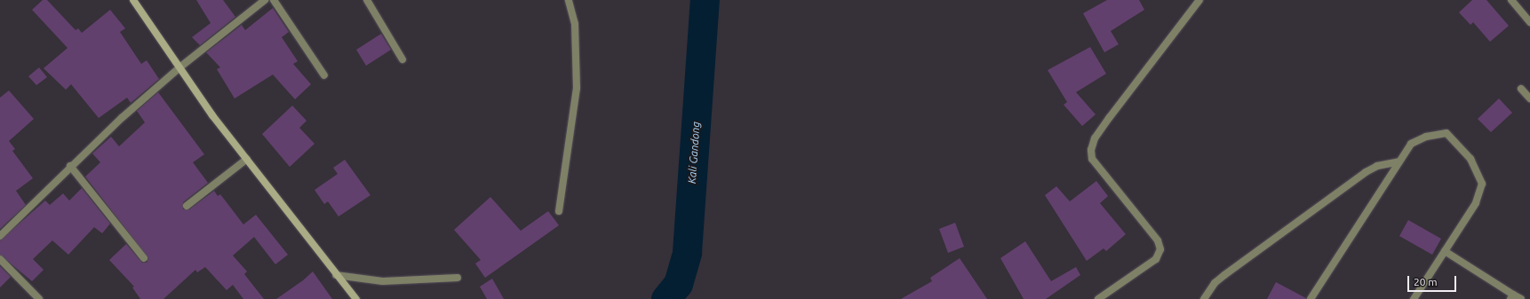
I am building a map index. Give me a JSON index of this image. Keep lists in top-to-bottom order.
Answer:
{
  "water": ["Kali Gandong"],
  "scale_bar": "20 m"
}
